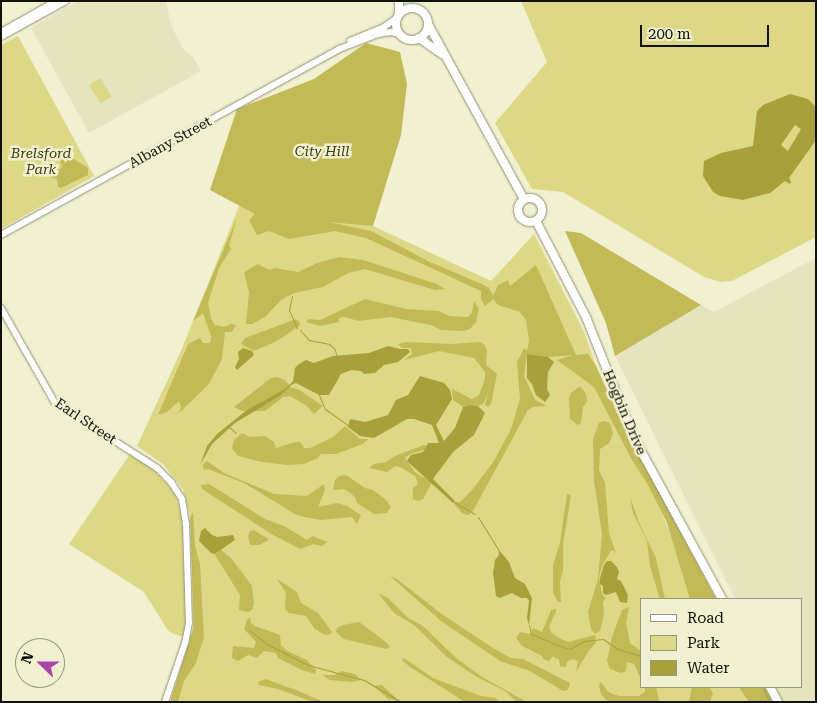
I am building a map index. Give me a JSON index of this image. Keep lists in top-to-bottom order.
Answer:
{
  "streets": {
    "main road": ["Hogbin Drive"],
    "street": ["Albany Street", "Earl Street"]
  },
  "parks": ["City Hill", "Brelsford Park"],
  "legend": ["Road", "Park", "Water"],
  "scale_bar": "200 m",
  "north": "left"
}
